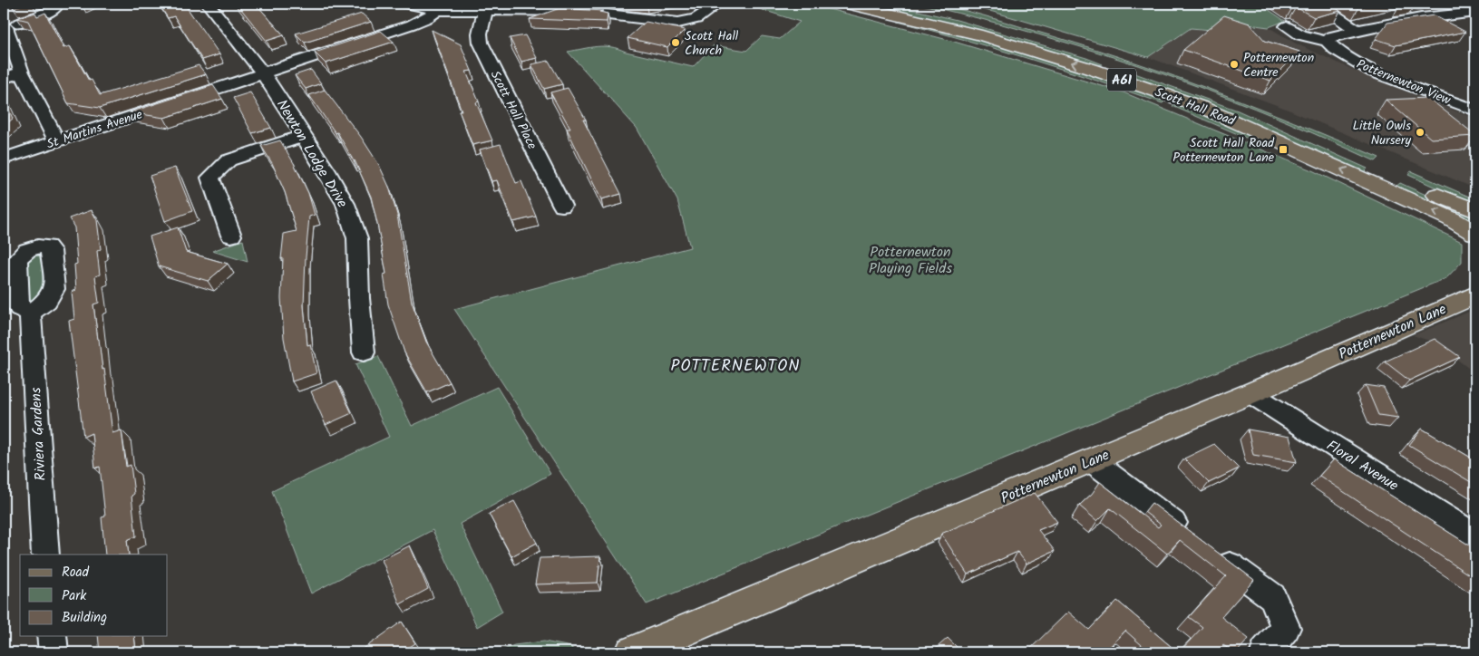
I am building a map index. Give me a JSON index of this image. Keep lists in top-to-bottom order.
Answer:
{
  "streets": {
    "main road": ["A61", "Scott Hall Road", "Potternewton Lane"],
    "street": [
      "Potternewton View",
      "Scott Hall Place",
      "St Martins Avenue",
      "Newton Lodge Drive",
      "Riviera Gardens",
      "Floral Avenue"
    ]
  },
  "crossings": [
    ["St Martins Avenue", "Newton Lodge Drive"],
    ["Potternewton Lane", "Floral Avenue"]
  ],
  "districts": ["POTTERNEWTON"],
  "parks": ["Potternewton Playing Fields"],
  "places": {
    "other": ["Scott Hall Church", "Potternewton Centre", "Little Owls Nursery"],
    "transit": ["Scott Hall Road Potternewton Lane"]
  },
  "legend": ["Road", "Park", "Building"]
}
